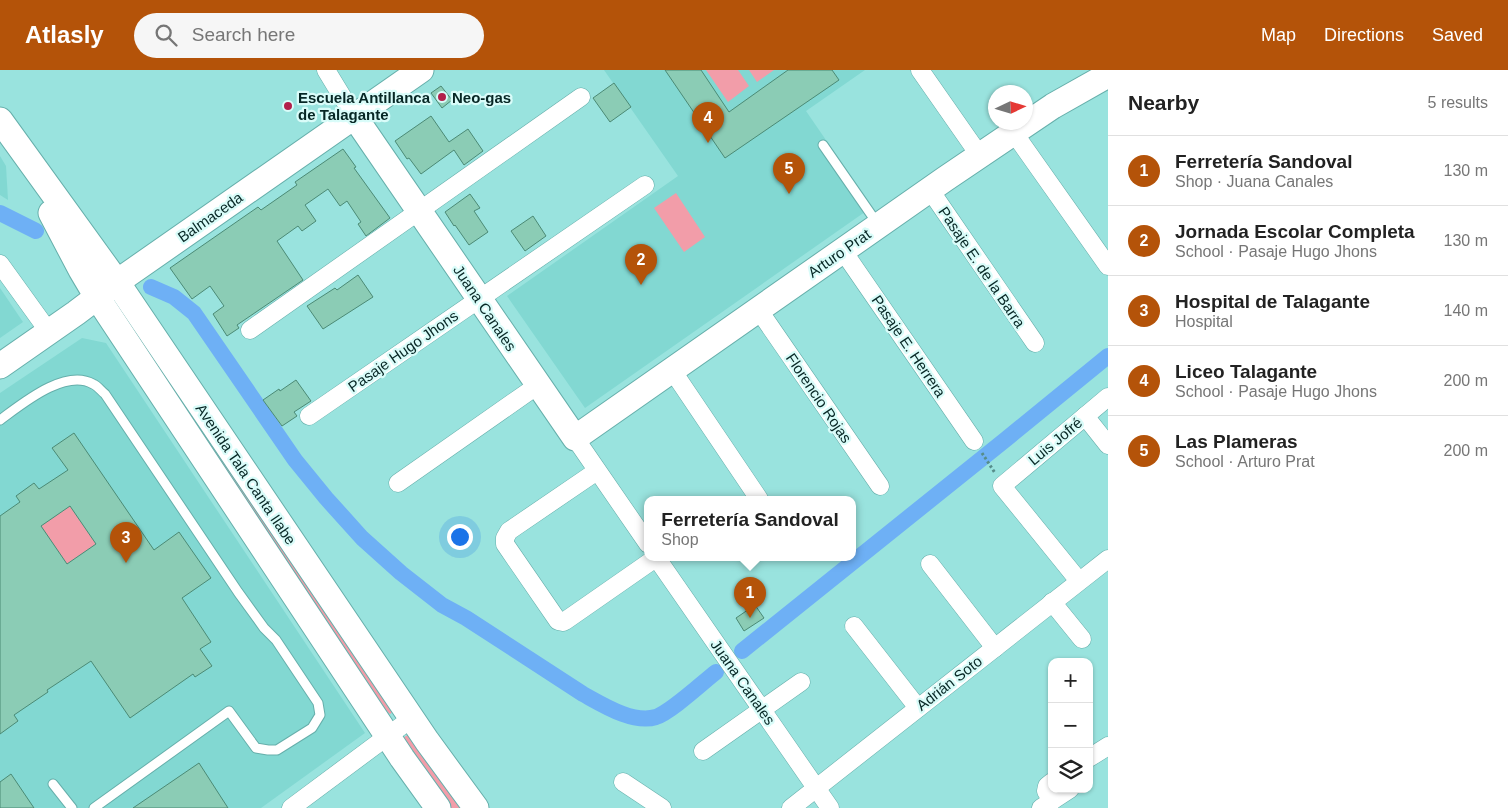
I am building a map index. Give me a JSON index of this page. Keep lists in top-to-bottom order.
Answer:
{
  "streets": {
    "street": [
      "Balmaceda",
      "Arturo Prat",
      "Pasaje E. de la Barra",
      "Juana Canales",
      "Pasaje E. Herrera",
      "Pasaje Hugo Jhons",
      "Florencio Rojas",
      "Luis Jofré",
      "Avenida Tala Canta Ilabe",
      "Adrián Soto"
    ]
  },
  "crossings": [
    ["Balmaceda", "Juana Canales"],
    ["Balmaceda", "Avenida Tala Canta Ilabe"],
    ["Arturo Prat", "Pasaje E. de la Barra"],
    ["Arturo Prat", "Juana Canales"],
    ["Arturo Prat", "Pasaje E. Herrera"],
    ["Arturo Prat", "Florencio Rojas"],
    ["Juana Canales", "Pasaje Hugo Jhons"],
    ["Juana Canales", "Adrián Soto"],
    ["Luis Jofré", "Adrián Soto"]
  ],
  "places": ["Neo-gas", "Escuela Antillanca de Talagante"],
  "north": "right",
  "page": {
    "header": "Atlasly",
    "search": "Search here",
    "nav": ["Map", "Directions", "Saved"],
    "heading": ["Nearby", "5 results"],
    "pins": [
      "4",
      "5",
      "2",
      "3",
      "1"
    ],
    "list": [
      {
        "mark": "1",
        "name": "Ferretería Sandoval",
        "note": "Shop · Juana Canales",
        "value": "130 m"
      },
      {
        "mark": "2",
        "name": "Jornada Escolar Completa",
        "note": "School · Pasaje Hugo Jhons",
        "value": "130 m"
      },
      {
        "mark": "3",
        "name": "Hospital de Talagante",
        "note": "Hospital",
        "value": "140 m"
      },
      {
        "mark": "4",
        "name": "Liceo Talagante",
        "note": "School · Pasaje Hugo Jhons",
        "value": "200 m"
      },
      {
        "mark": "5",
        "name": "Las Plameras",
        "note": "School · Arturo Prat",
        "value": "200 m"
      }
    ],
    "popup": ["Ferretería Sandoval", "Shop"],
    "map_buttons": ["+", "−"]
  }
}
